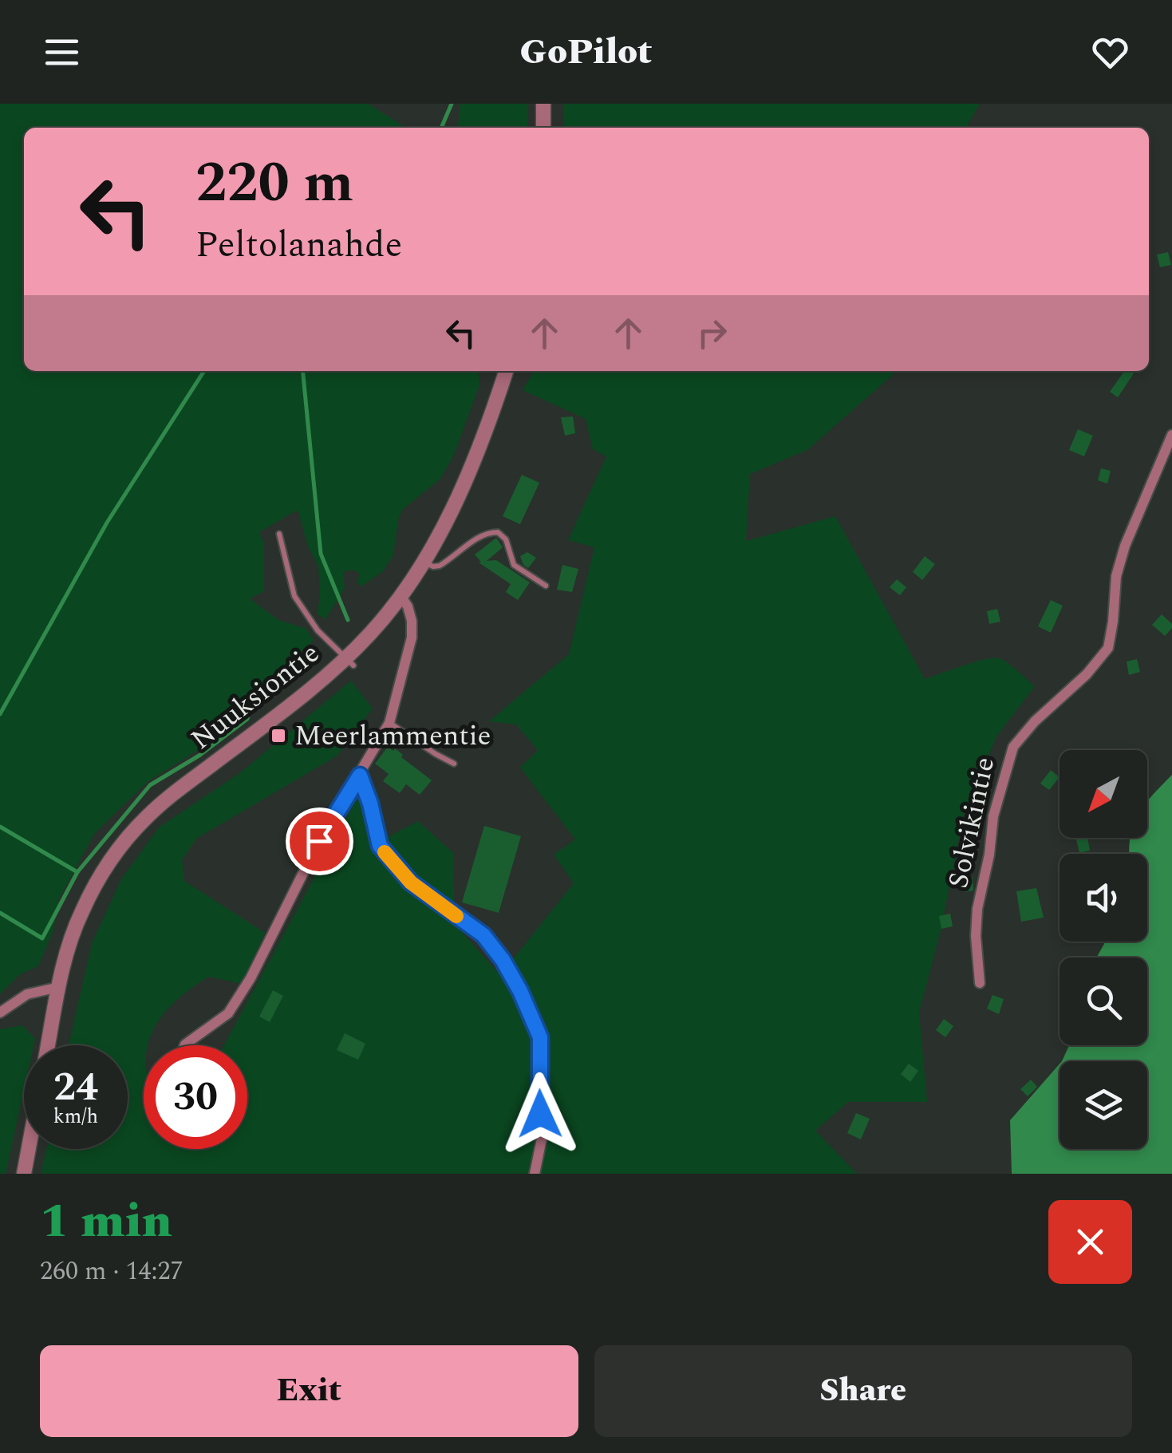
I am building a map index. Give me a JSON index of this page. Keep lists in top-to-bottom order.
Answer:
{
  "streets": {
    "street": ["Nuuksiontie", "Solvikintie"]
  },
  "places": {
    "transit": ["Meerlammentie"]
  },
  "north": "bottom left",
  "page": {
    "header": "GoPilot",
    "turn": ["220 m", "Peltolanahde"],
    "speed": "24 km/h",
    "limit": "30",
    "heading": ["1 min", "260 m · 14:27"],
    "buttons": ["Exit", "Share"]
  }
}
